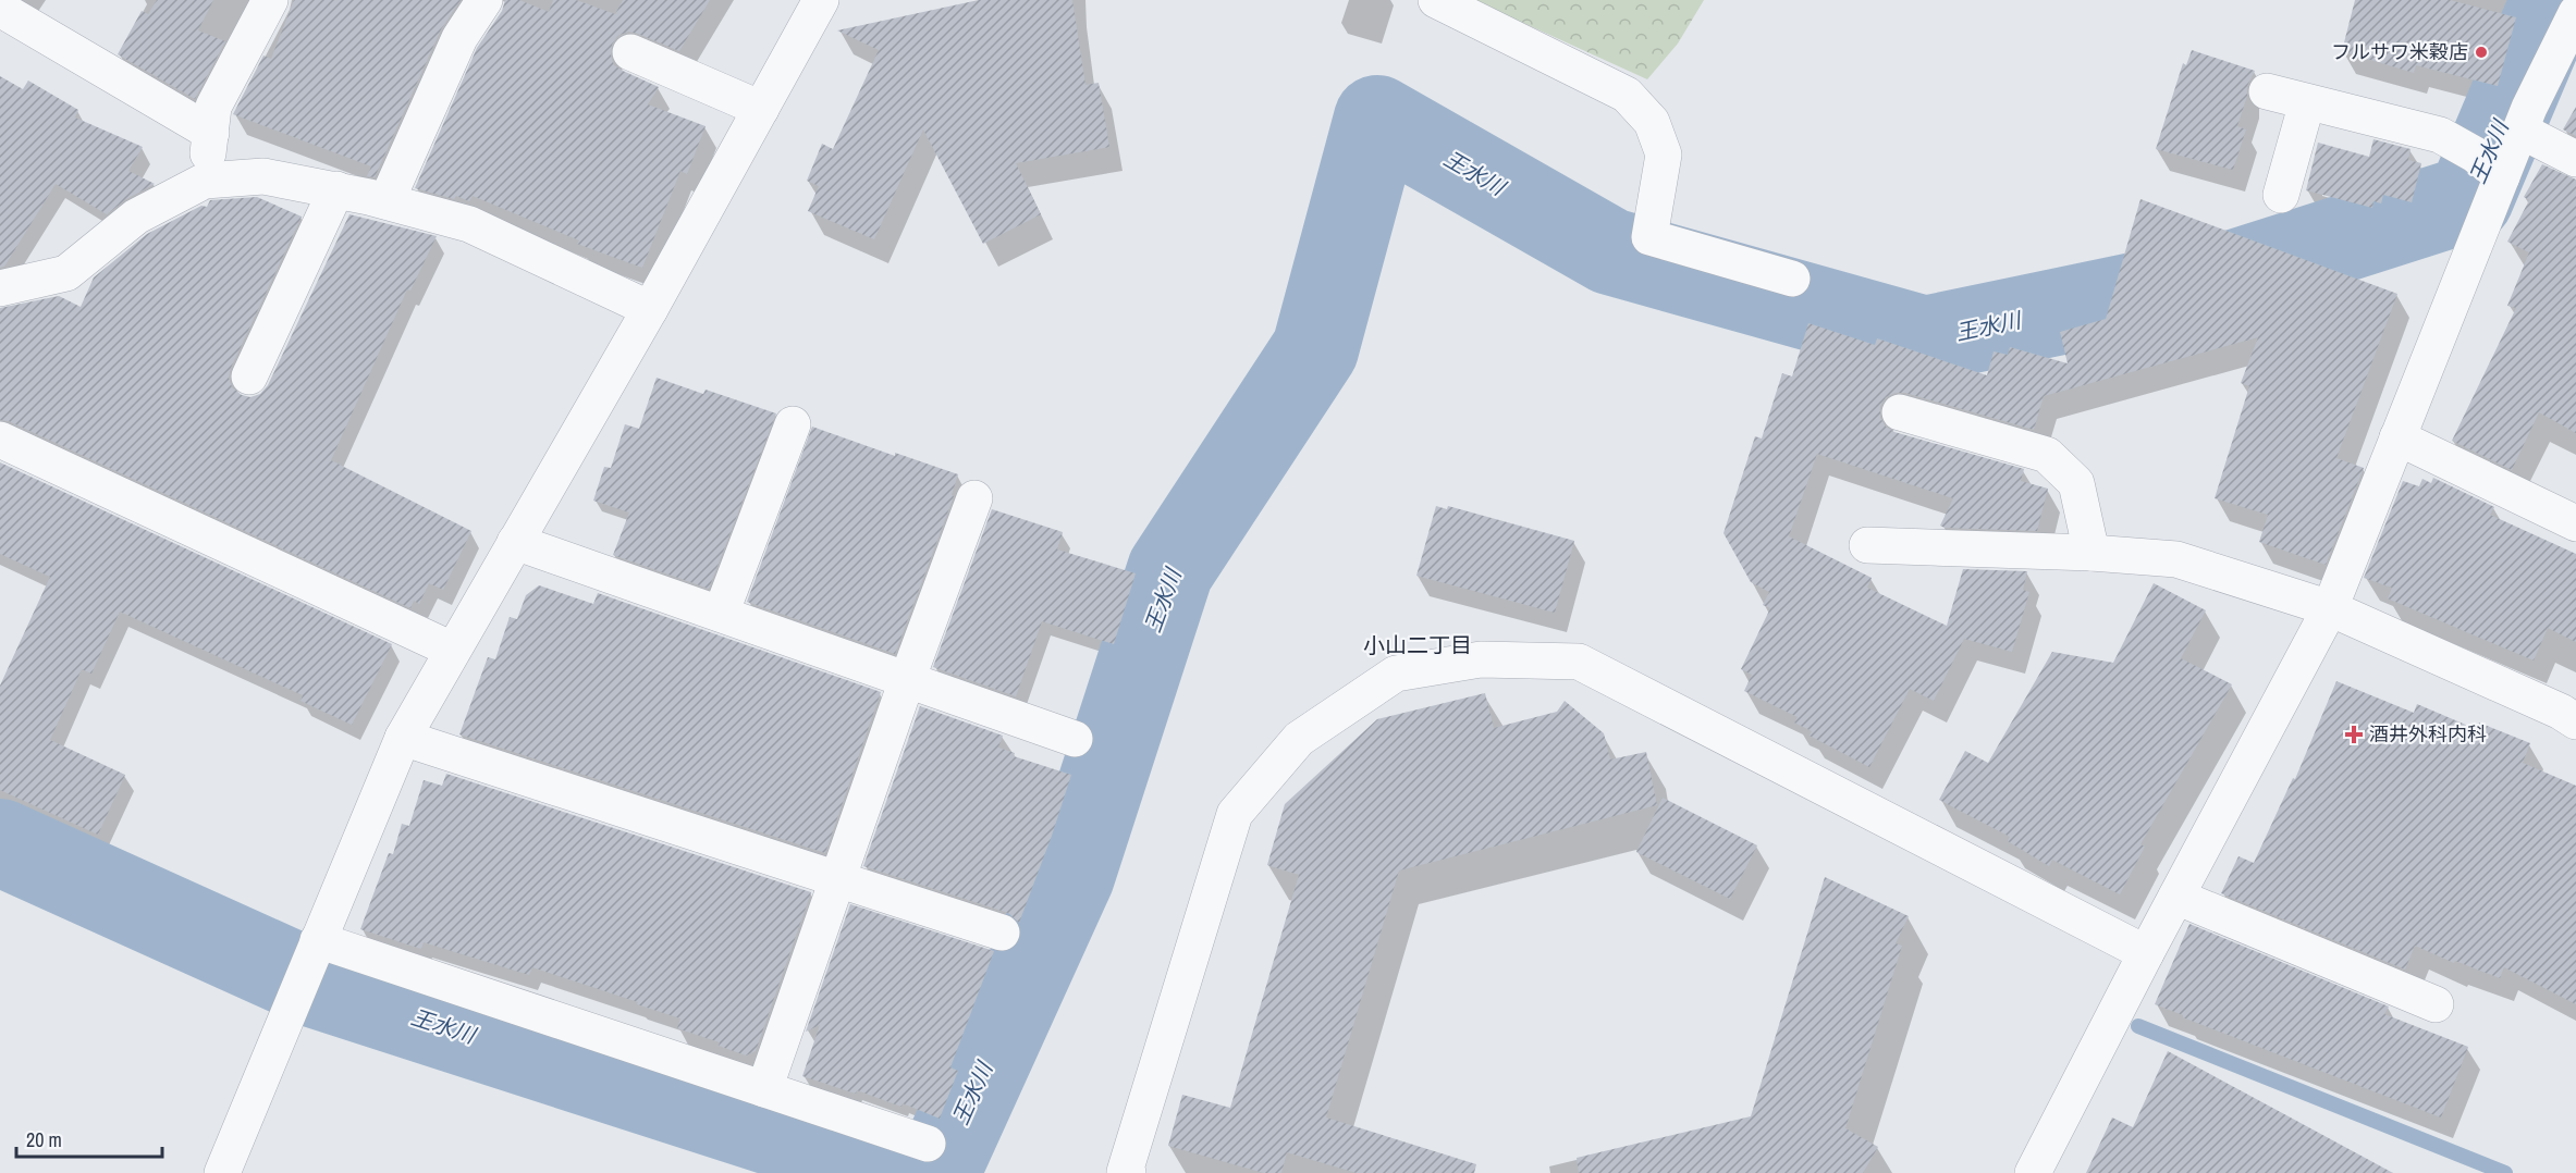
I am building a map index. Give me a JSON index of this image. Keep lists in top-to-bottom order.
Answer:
{
  "districts": ["小山二丁目"],
  "water": ["王水川"],
  "places": {
    "other": ["フルサワ米穀店"],
    "health": ["酒井外科内科"]
  },
  "scale_bar": "20 m"
}
